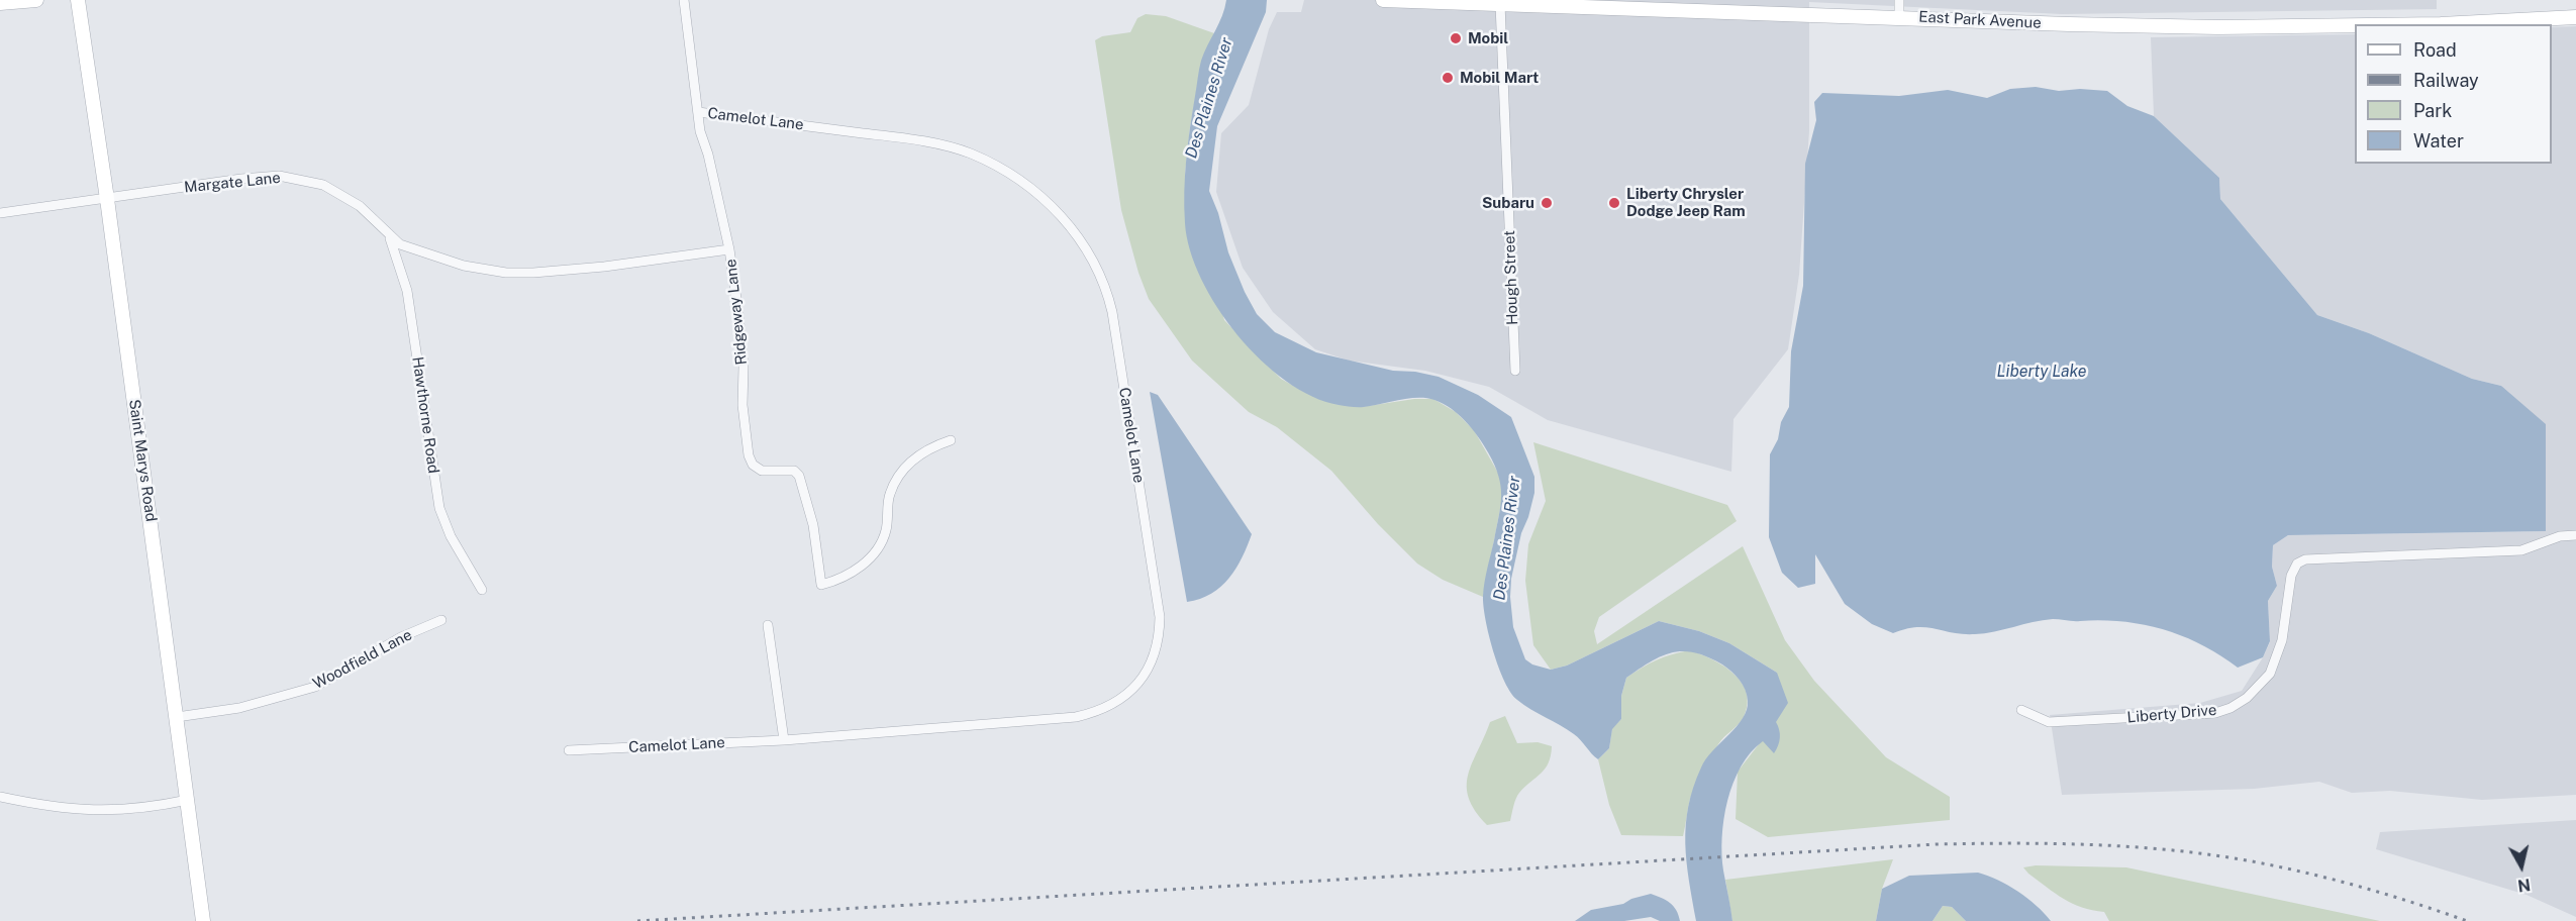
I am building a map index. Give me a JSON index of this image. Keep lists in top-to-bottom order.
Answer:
{
  "streets": {
    "main road": ["East Park Avenue", "Saint Marys Road"],
    "street": [
      "Camelot Lane",
      "Margate Lane",
      "Hough Street",
      "Ridgeway Lane",
      "Hawthorne Road",
      "Woodfield Lane",
      "Liberty Drive"
    ]
  },
  "crossings": [
    ["East Park Avenue", "Hough Street"],
    ["Camelot Lane", "Ridgeway Lane"],
    ["Margate Lane", "Ridgeway Lane"],
    ["Margate Lane", "Hawthorne Road"],
    ["Margate Lane", "Saint Marys Road"],
    ["Saint Marys Road", "Woodfield Lane"]
  ],
  "water": ["Des Plaines River", "Liberty Lake"],
  "places": [
    "Mobil",
    "Mobil Mart",
    "Subaru",
    "Liberty Chrysler Dodge Jeep Ram"
  ],
  "legend": [
    "Road",
    "Railway",
    "Park",
    "Water"
  ],
  "north": "bottom"
}
